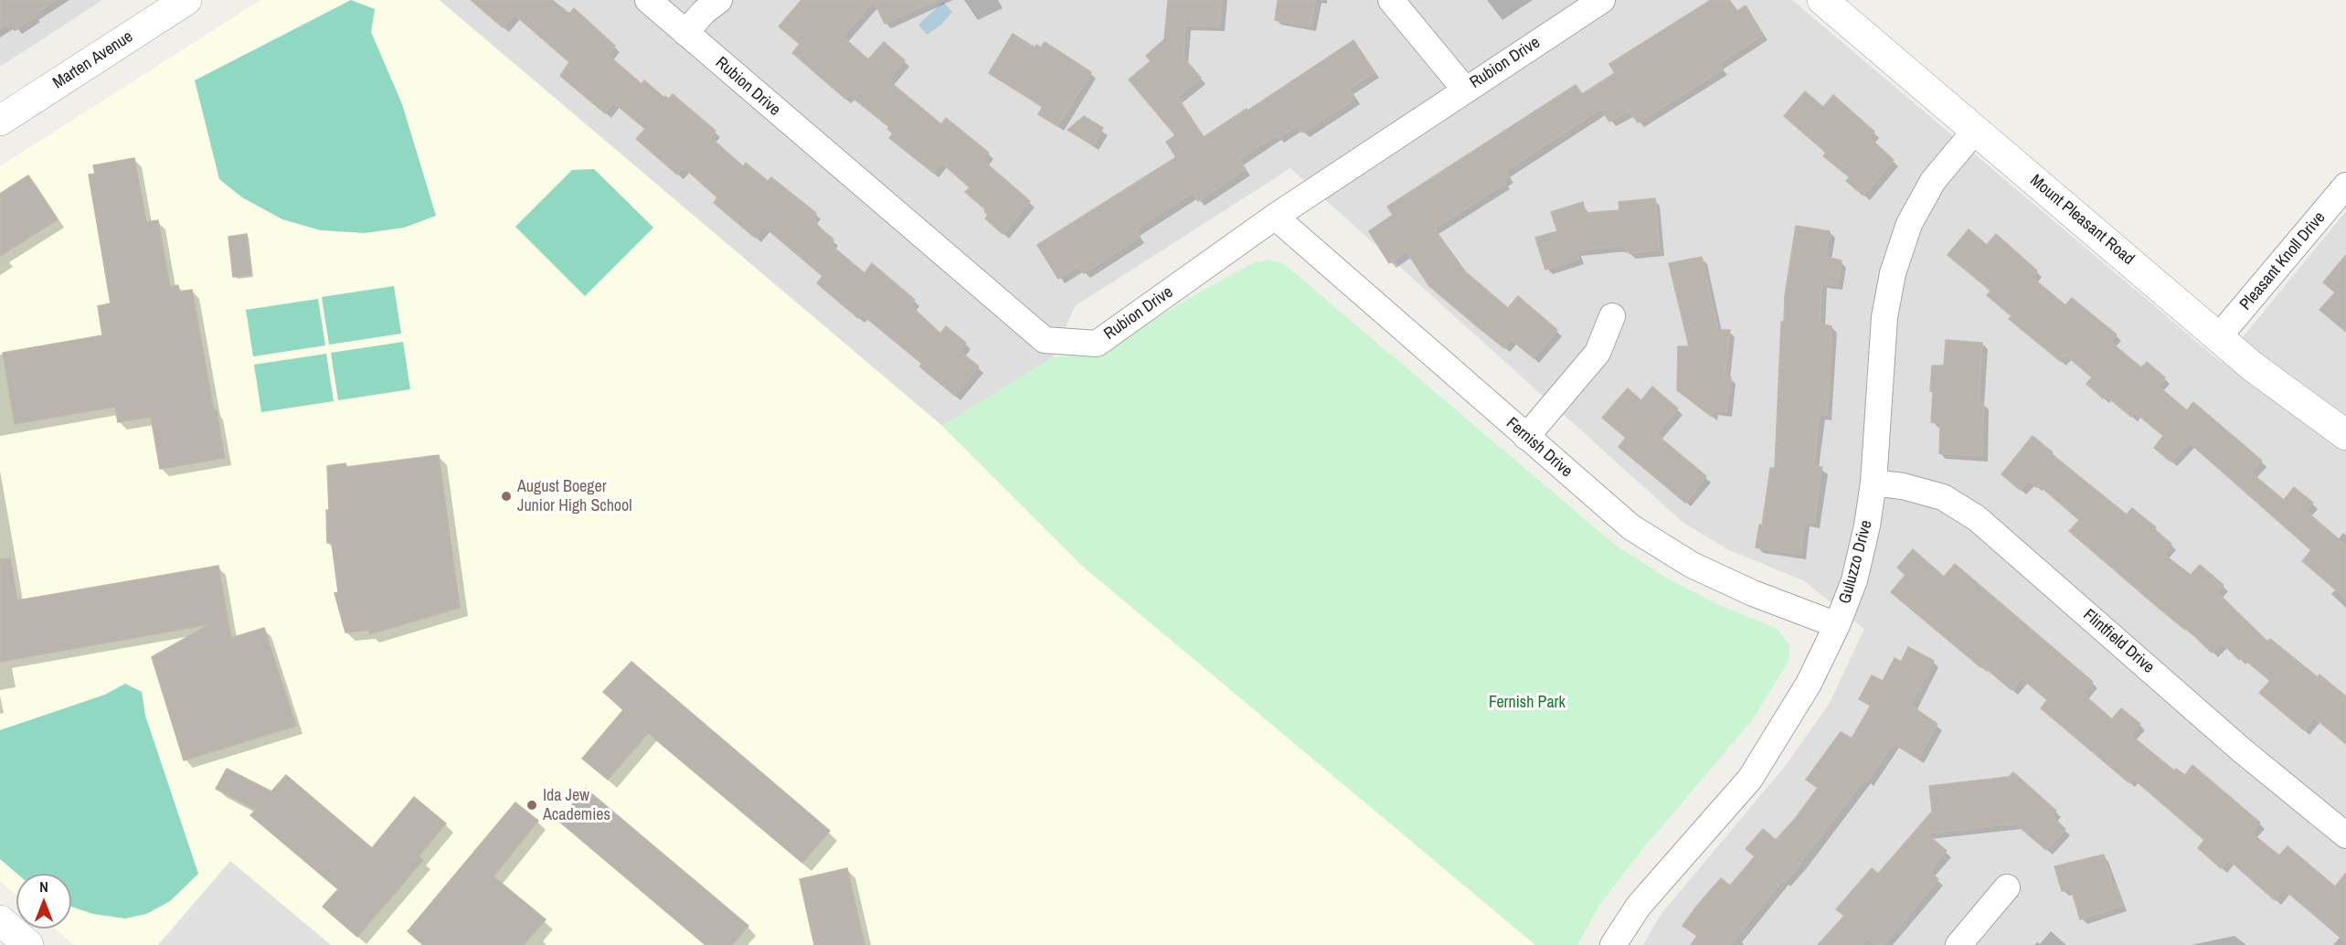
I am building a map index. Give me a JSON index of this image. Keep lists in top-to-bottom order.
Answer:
{
  "streets": {
    "street": [
      "Marten Avenue",
      "Rubion Drive",
      "Mount Pleasant Road",
      "Pleasant Knoll Drive",
      "Fernish Drive",
      "Guluzzo Drive",
      "Flintfield Drive"
    ]
  },
  "crossings": [
    ["Rubion Drive", "Fernish Drive"],
    ["Mount Pleasant Road", "Pleasant Knoll Drive"],
    ["Mount Pleasant Road", "Guluzzo Drive"],
    ["Fernish Drive", "Guluzzo Drive"],
    ["Guluzzo Drive", "Flintfield Drive"]
  ],
  "parks": ["Fernish Park"],
  "places": ["August Boeger Junior High School", "Ida Jew Academies"],
  "north": "top"
}
